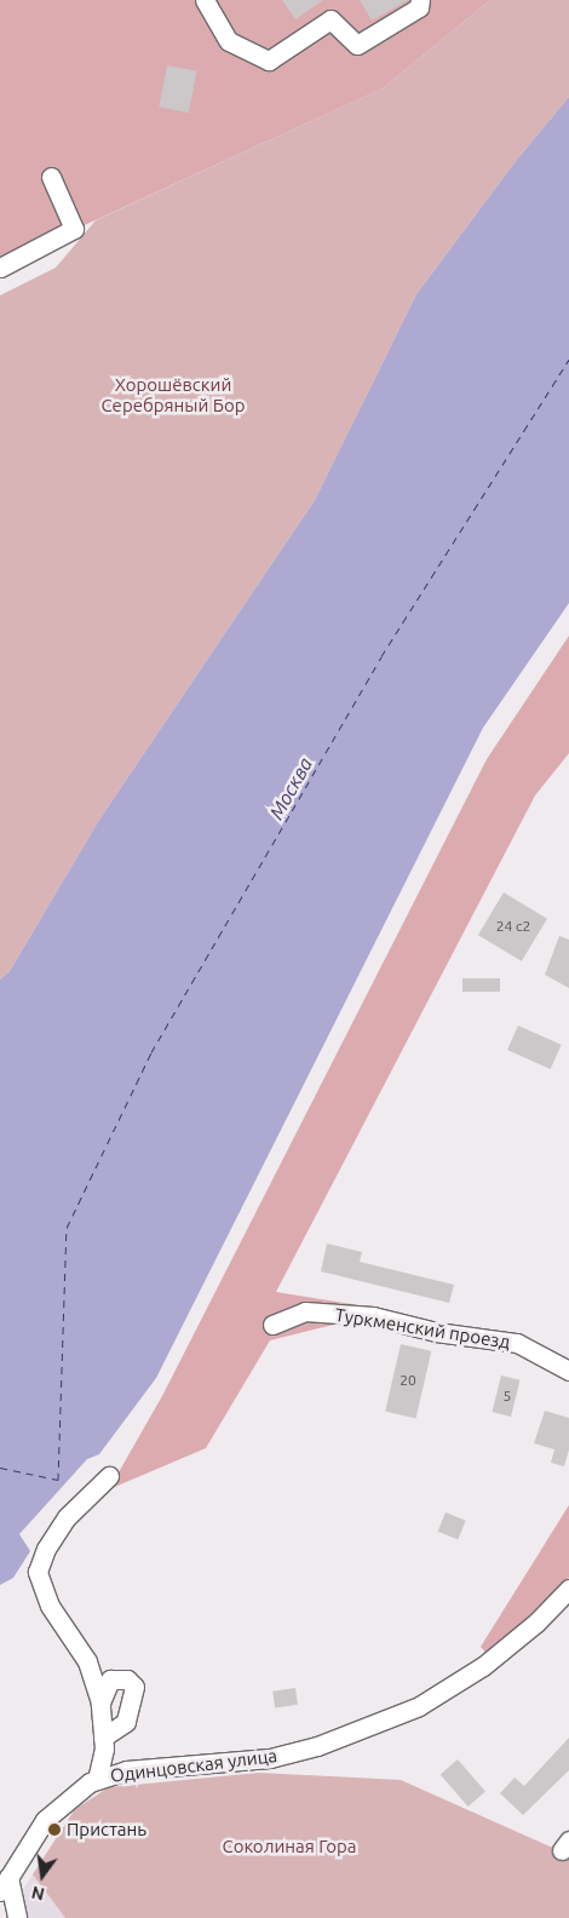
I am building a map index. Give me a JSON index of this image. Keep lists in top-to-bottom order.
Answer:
{
  "streets": {
    "street": ["Туркменский проезд", "Одинцовская улица"]
  },
  "water": ["Москва"],
  "parks": ["Хорошёвский Серебряный Бор", "Соколиная Гора"],
  "places": ["Пристань"],
  "house_numbers": ["24 с2", "20", "5"],
  "north": "bottom"
}
